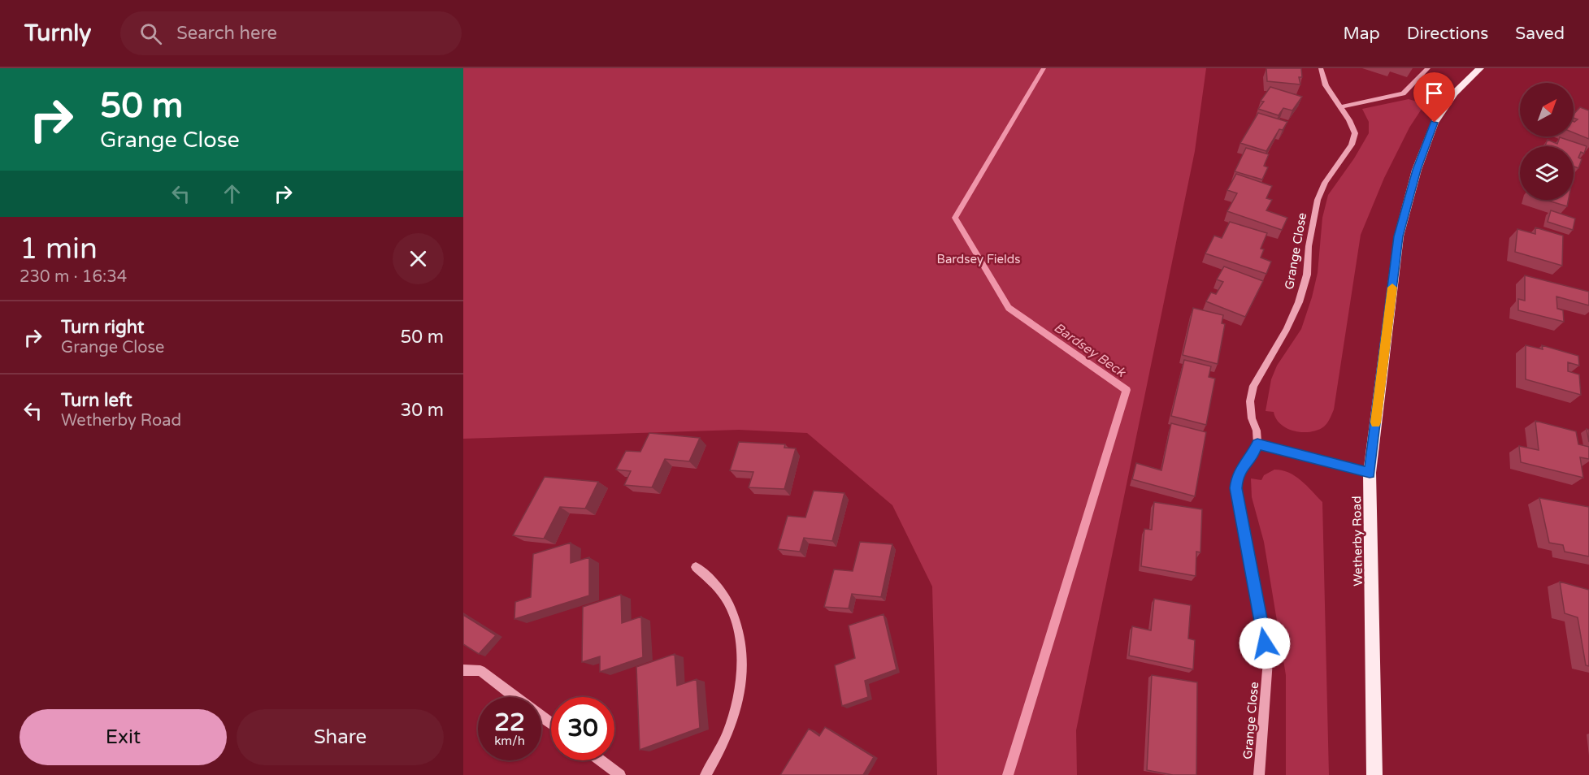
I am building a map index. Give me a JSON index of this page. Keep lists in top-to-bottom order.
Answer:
{
  "streets": {
    "main road": ["Wetherby Road"],
    "street": ["Grange Close"]
  },
  "water": ["Bardsey Beck"],
  "parks": ["Bardsey Fields"],
  "north": "top right",
  "page": {
    "header": "Turnly",
    "search": "Search here",
    "nav": ["Map", "Directions", "Saved"],
    "turn": ["50 m", "Grange Close"],
    "heading": ["1 min", "230 m · 16:34"],
    "list": [
      {
        "name": "Turn right",
        "note": "Grange Close",
        "value": "50 m"
      },
      {
        "name": "Turn left",
        "note": "Wetherby Road",
        "value": "30 m"
      }
    ],
    "speed": "22 km/h",
    "limit": "30",
    "buttons": ["Exit", "Share"]
  }
}
